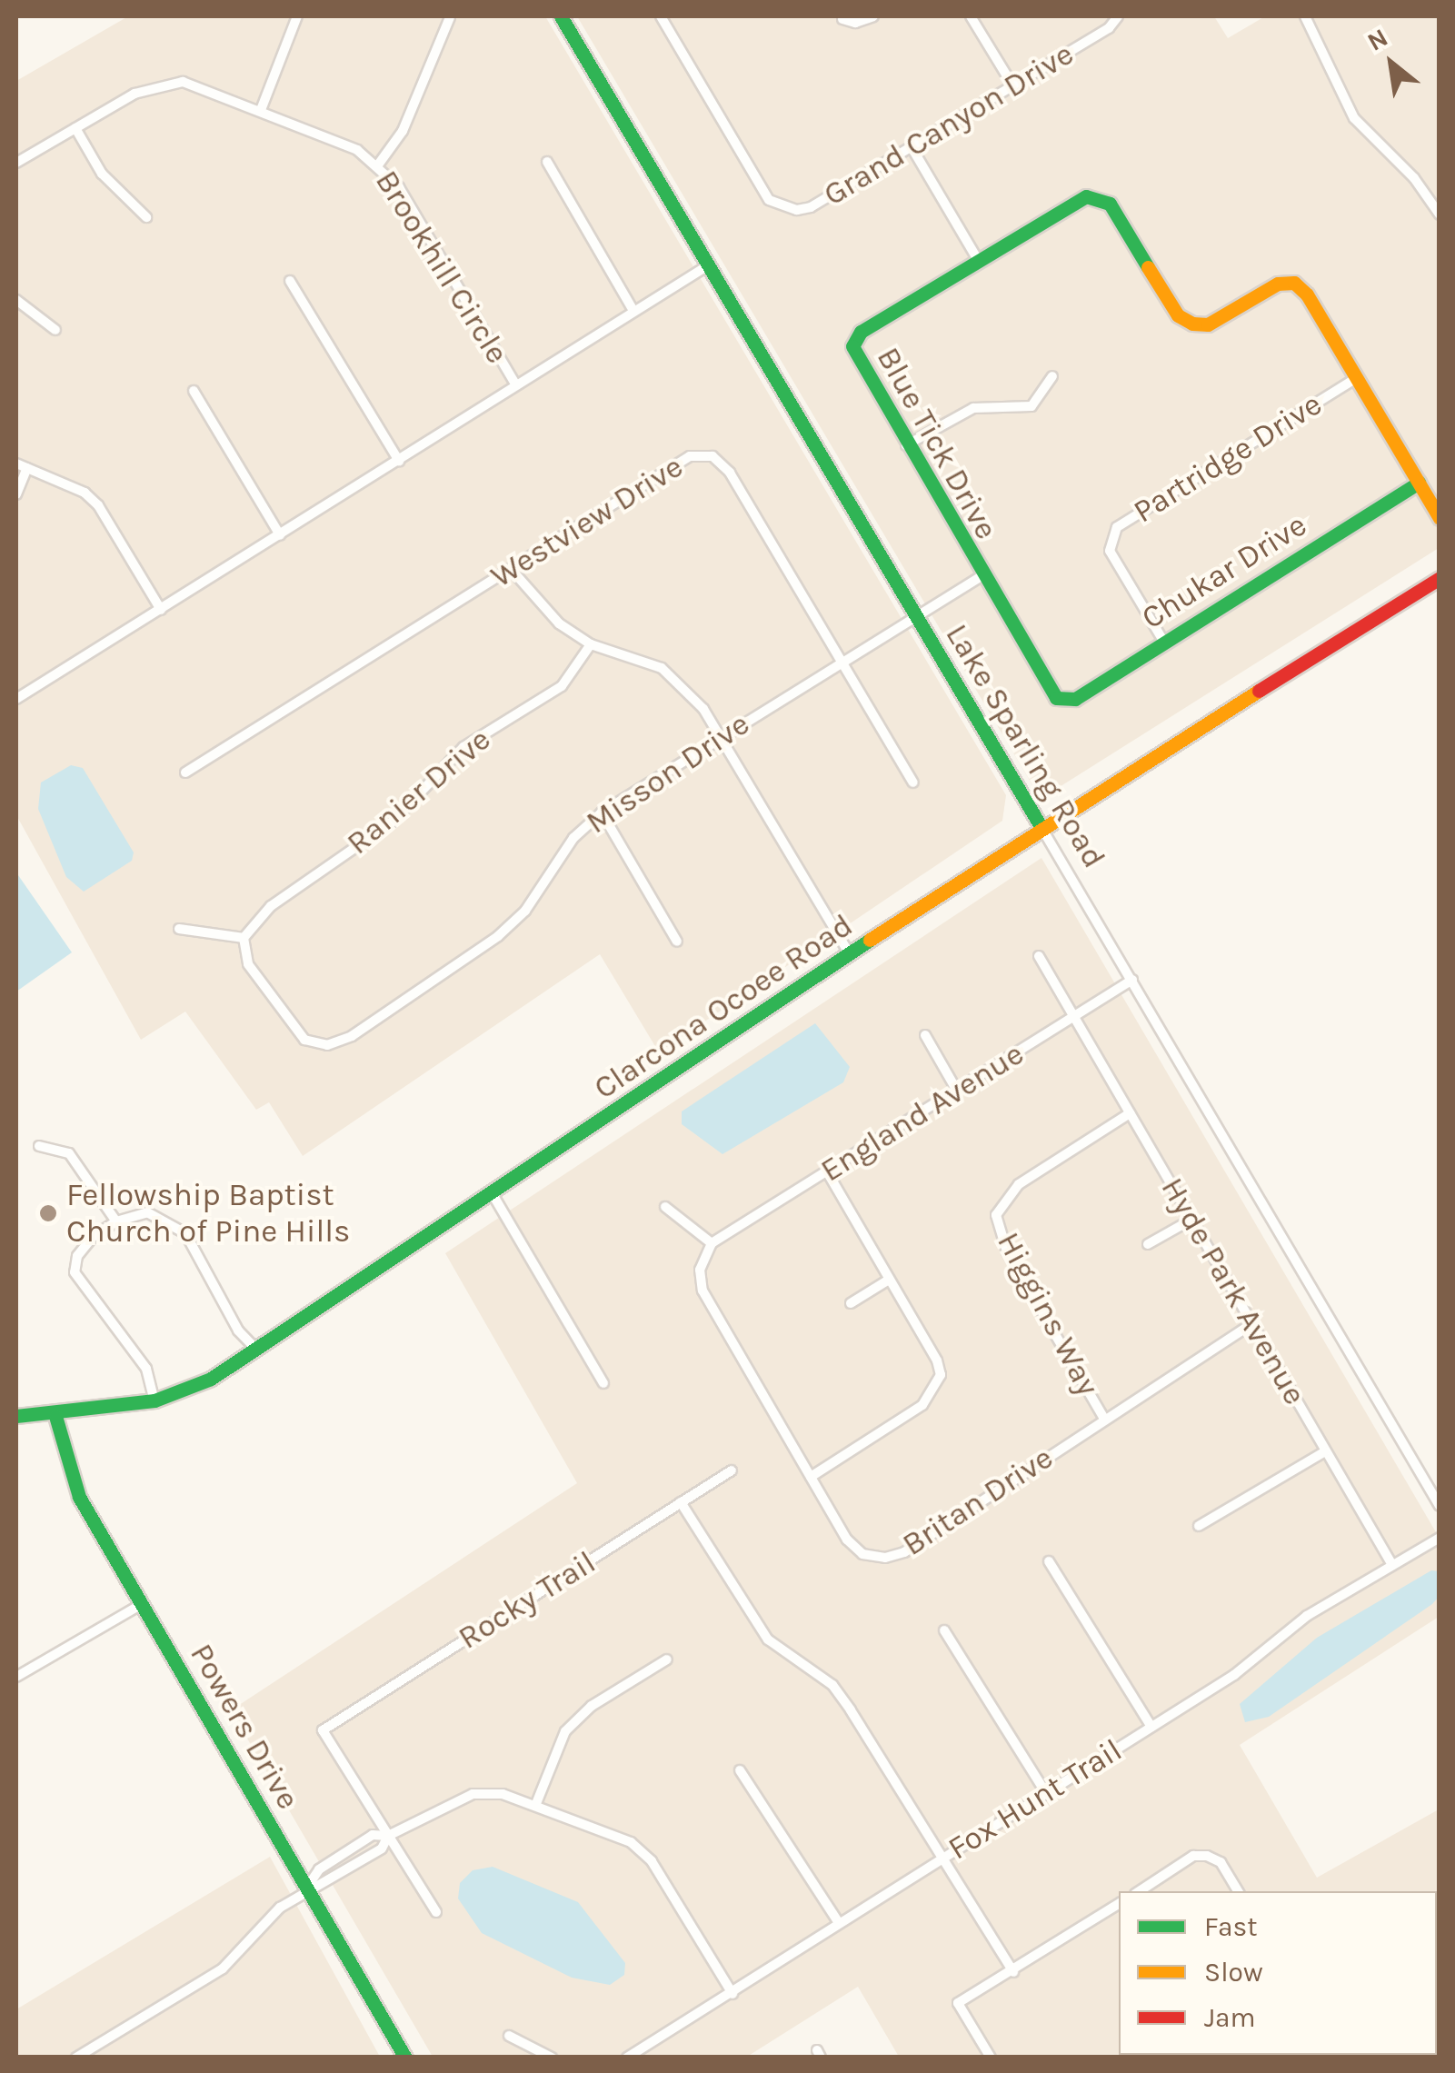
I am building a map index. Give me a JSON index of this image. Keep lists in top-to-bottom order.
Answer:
{
  "streets": {
    "street": [
      "Grand Canyon Drive",
      "Brookhill Circle",
      "Blue Tick Drive",
      "Partridge Drive",
      "Westview Drive",
      "Chukar Drive",
      "Lake Sparling Road",
      "Misson Drive",
      "Ranier Drive",
      "Clarcona Ocoee Road",
      "England Avenue",
      "Hyde Park Avenue",
      "Higgins Way",
      "Britan Drive",
      "Rocky Trail",
      "Powers Drive",
      "Fox Hunt Trail"
    ]
  },
  "crossings": [
    ["Brookhill Circle", "Lake Sparling Road"],
    ["Blue Tick Drive", "Chukar Drive"],
    ["Blue Tick Drive", "Misson Drive"],
    ["Partridge Drive", "Chukar Drive"],
    ["Westview Drive", "Misson Drive"],
    ["Lake Sparling Road", "Misson Drive"],
    ["Lake Sparling Road", "Clarcona Ocoee Road"],
    ["Lake Sparling Road", "England Avenue"],
    ["Misson Drive", "Ranier Drive"],
    ["Clarcona Ocoee Road", "Powers Drive"],
    ["England Avenue", "Hyde Park Avenue"],
    ["England Avenue", "Britan Drive"],
    ["Hyde Park Avenue", "Higgins Way"],
    ["Hyde Park Avenue", "Britan Drive"],
    ["Hyde Park Avenue", "Fox Hunt Trail"],
    ["Higgins Way", "Britan Drive"]
  ],
  "places": ["Fellowship Baptist Church of Pine Hills"],
  "legend": ["Fast", "Slow", "Jam"],
  "north": "top left"
}
